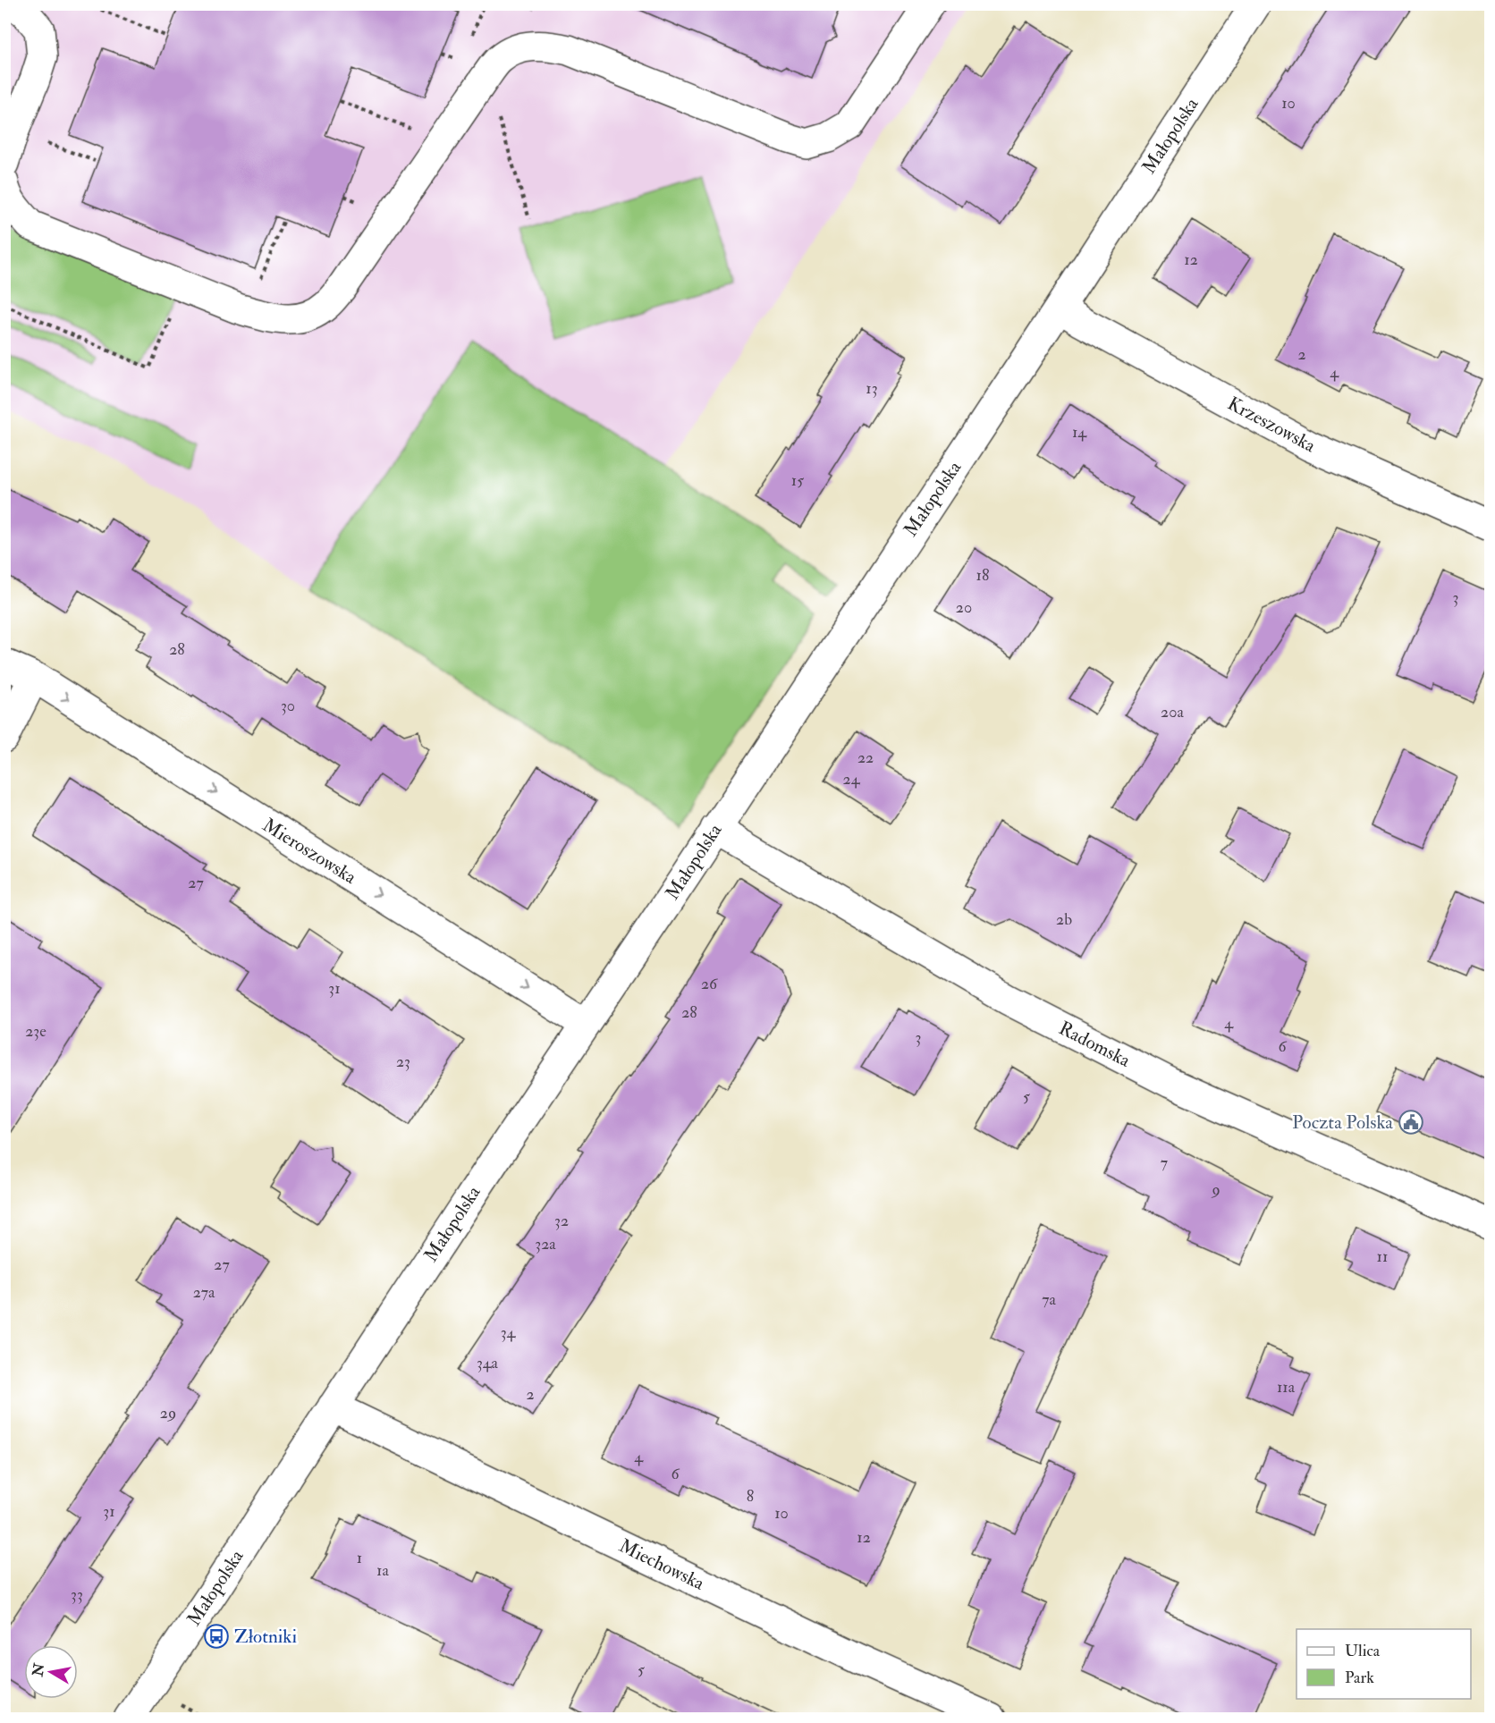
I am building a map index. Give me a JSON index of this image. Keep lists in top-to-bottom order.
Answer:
{
  "streets": {
    "street": [
      "Małopolska",
      "Krzeszowska",
      "Mieroszowska",
      "Radomska",
      "Miechowska"
    ]
  },
  "crossings": [
    ["Małopolska", "Krzeszowska"],
    ["Małopolska", "Mieroszowska"],
    ["Małopolska", "Radomska"],
    ["Małopolska", "Miechowska"]
  ],
  "one_way": ["Mieroszowska"],
  "places": {
    "public building": ["Poczta Polska"],
    "bus stop": ["Złotniki"]
  },
  "house_numbers": [
    "10",
    "12",
    "2",
    "4",
    "13",
    "14",
    "15",
    "18",
    "3",
    "20",
    "28",
    "30",
    "20a",
    "22",
    "24",
    "27",
    "2b",
    "26",
    "31",
    "28",
    "4",
    "23e",
    "3",
    "6",
    "23",
    "5",
    "7",
    "9",
    "32",
    "32a",
    "11",
    "27",
    "27a",
    "7a",
    "34",
    "34a",
    "11a",
    "2",
    "29",
    "4",
    "6",
    "8",
    "31",
    "10",
    "12",
    "1",
    "1a",
    "33",
    "5"
  ],
  "legend": ["Ulica", "Park"],
  "north": "left"
}
